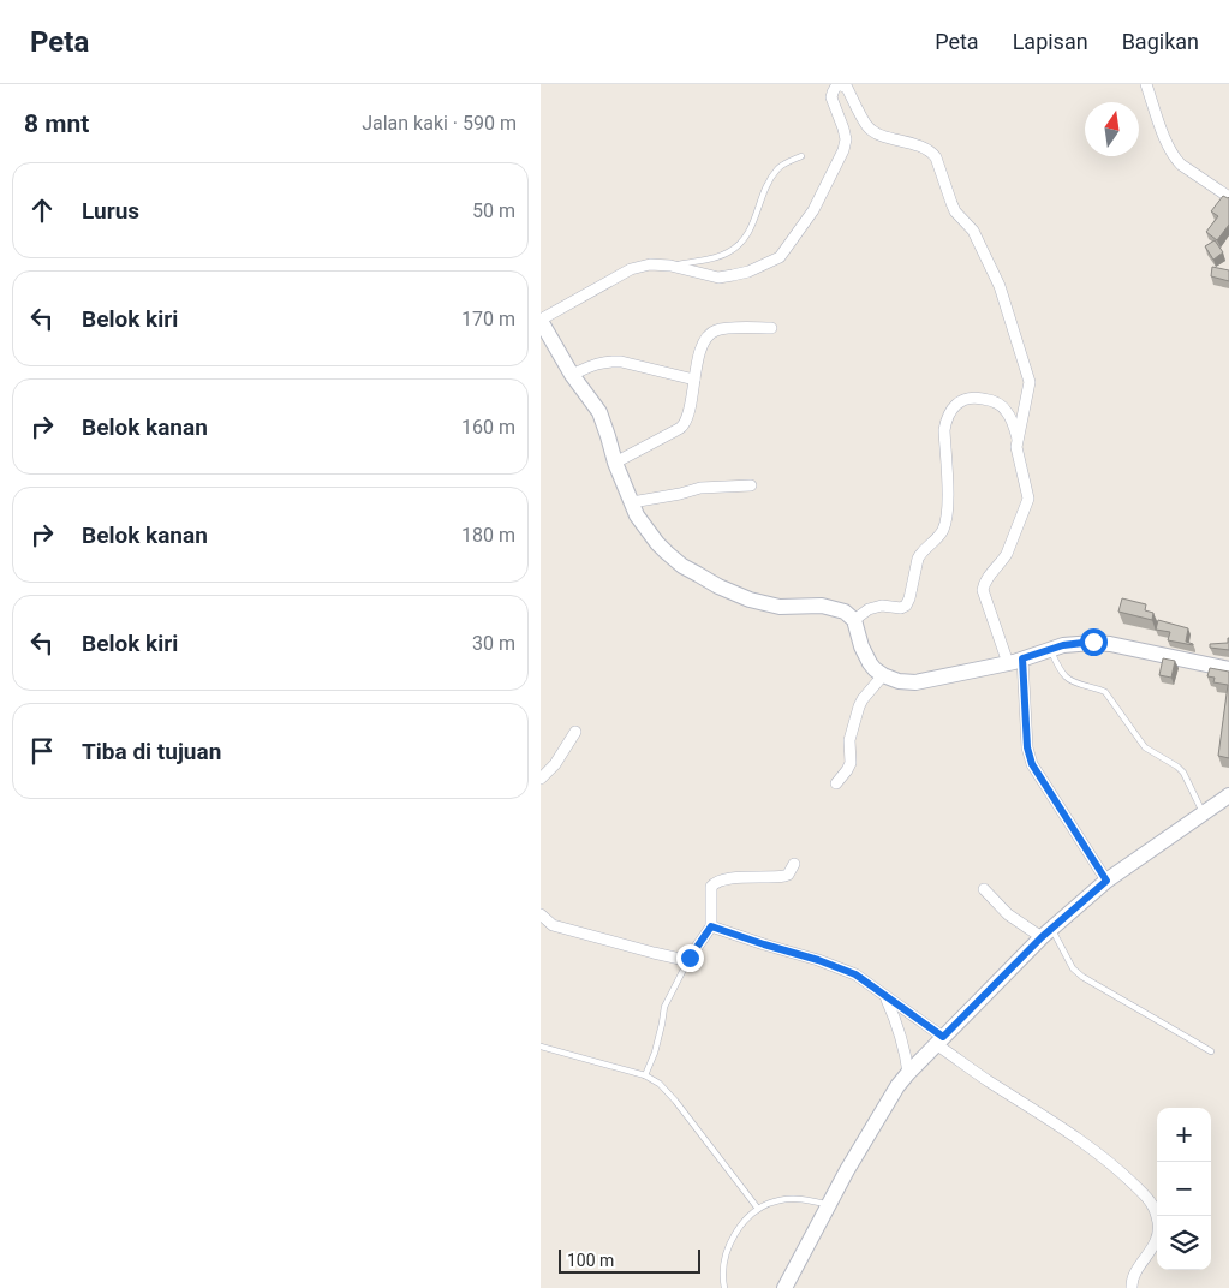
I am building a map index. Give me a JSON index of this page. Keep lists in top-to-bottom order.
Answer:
{
  "scale_bar": "100 m",
  "north": "top",
  "page": {
    "header": "Peta",
    "nav": ["Peta", "Lapisan", "Bagikan"],
    "heading": ["8 mnt", "Jalan kaki · 590 m"],
    "list": [
      ["Lurus", "50 m"],
      ["Belok kiri", "170 m"],
      ["Belok kanan", "160 m"],
      ["Belok kanan", "180 m"],
      ["Belok kiri", "30 m"],
      "Tiba di tujuan"
    ],
    "map_buttons": ["+", "−"],
    "scale": "100 m"
  }
}
